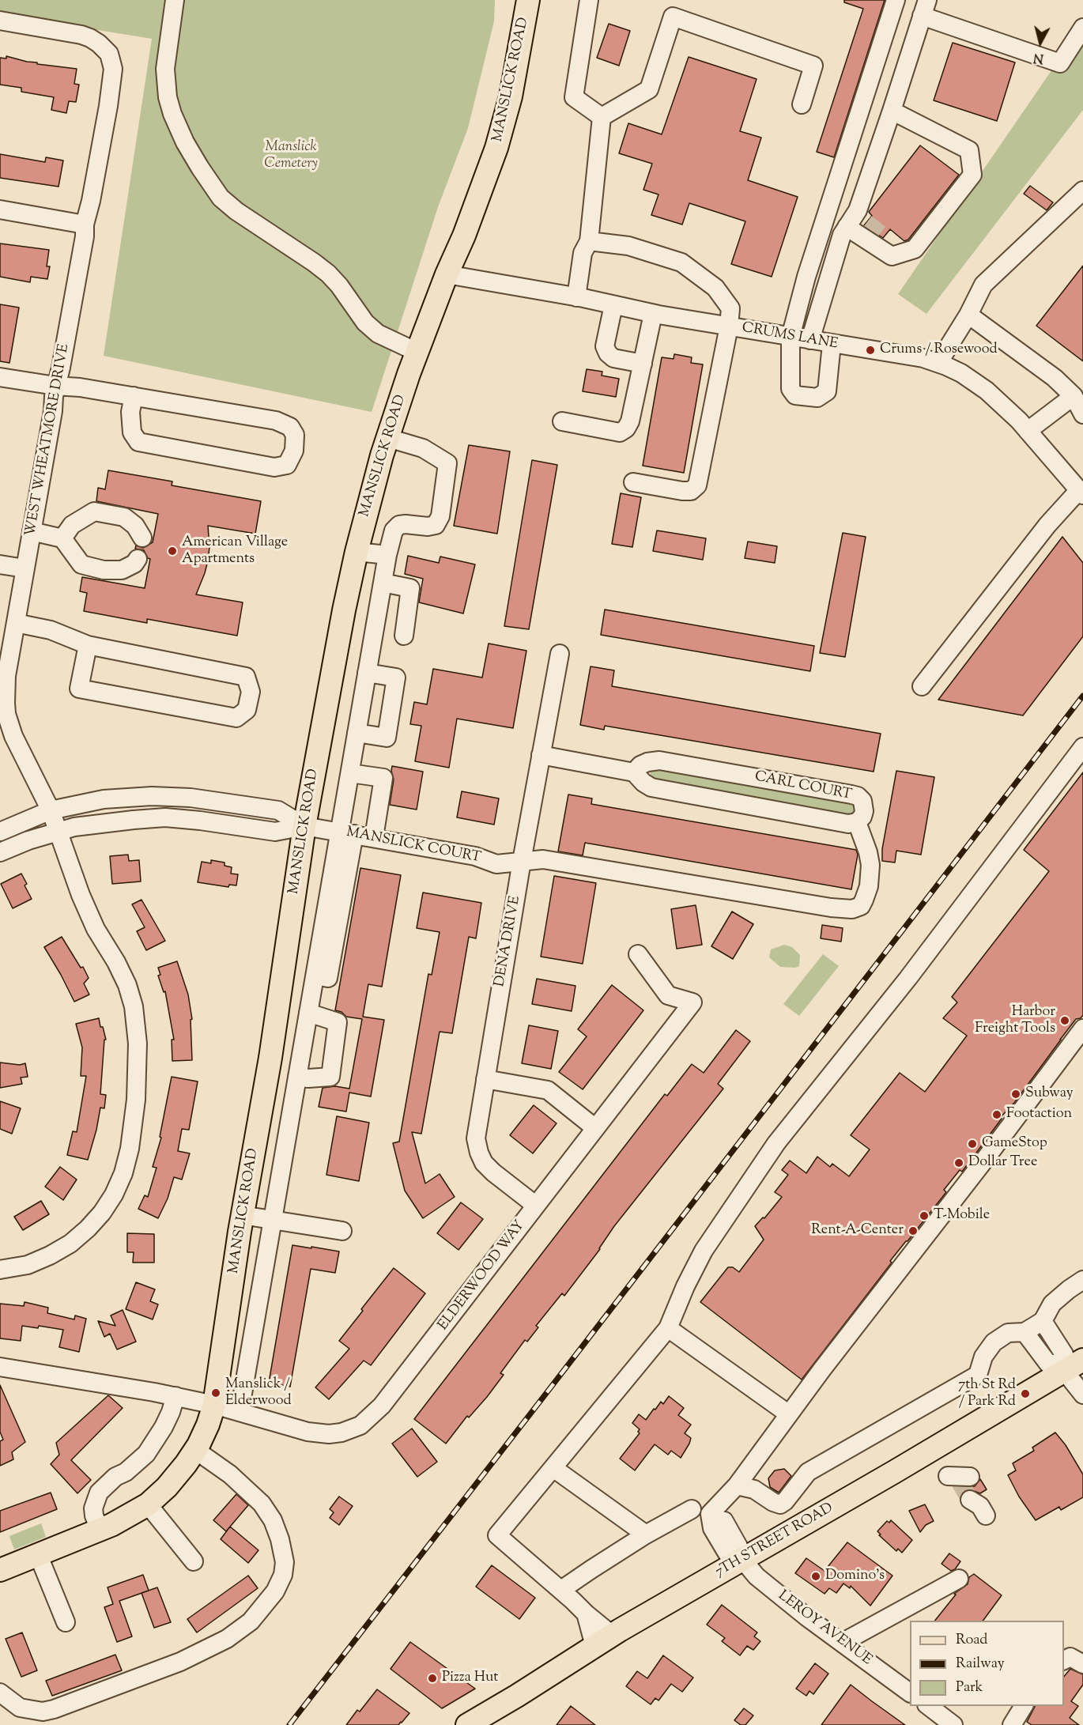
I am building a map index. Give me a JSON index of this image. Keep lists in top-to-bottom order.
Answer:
{
  "streets": {
    "main road": ["MANSLICK ROAD", "7TH STREET ROAD"],
    "street": [
      "CRUMS LANE",
      "WEST WHEATMORE DRIVE",
      "CARL COURT",
      "MANSLICK COURT",
      "DENA DRIVE",
      "ELDERWOOD WAY",
      "LEROY AVENUE"
    ]
  },
  "crossings": [
    ["MANSLICK ROAD", "CRUMS LANE"],
    ["MANSLICK ROAD", "MANSLICK COURT"],
    ["MANSLICK ROAD", "ELDERWOOD WAY"],
    ["CARL COURT", "MANSLICK COURT"],
    ["CARL COURT", "DENA DRIVE"],
    ["MANSLICK COURT", "DENA DRIVE"],
    ["DENA DRIVE", "ELDERWOOD WAY"],
    ["7TH STREET ROAD", "LEROY AVENUE"]
  ],
  "parks": ["Manslick Cemetery"],
  "places": [
    "Crums / Rosewood",
    "American Village Apartments",
    "Harbor Freight Tools",
    "Subway",
    "Footaction",
    "GameStop",
    "Dollar Tree",
    "T-Mobile",
    "Rent-A-Center",
    "Manslick / Elderwood",
    "7th St Rd / Park Rd",
    "Domino's",
    "Pizza Hut"
  ],
  "legend": ["Road", "Railway", "Park"],
  "north": "bottom"
}
